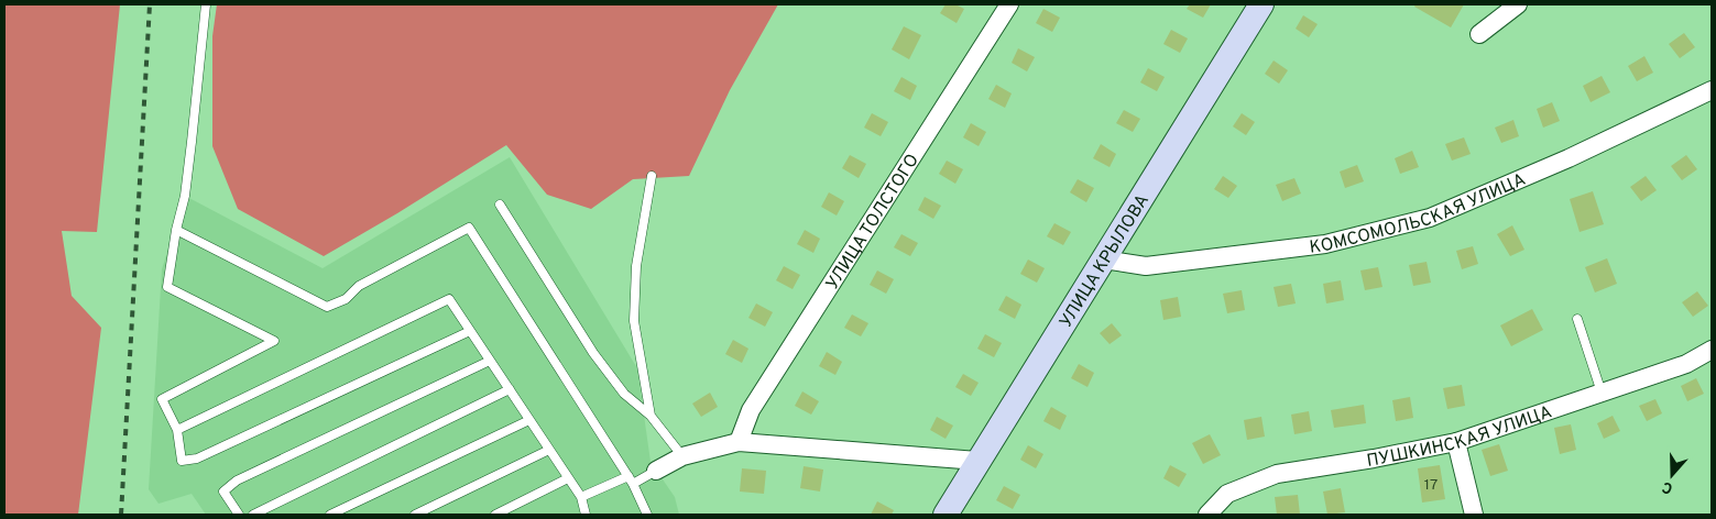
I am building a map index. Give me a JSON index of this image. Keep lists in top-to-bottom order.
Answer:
{
  "streets": {
    "main road": ["УЛИЦА КРЫЛОВА"],
    "street": ["КОМСОМОЛЬСКАЯ УЛИЦА", "УЛИЦА ТОЛСТОГО", "ПУШКИНСКАЯ УЛИЦА"]
  },
  "crossings": [
    ["КОМСОМОЛЬСКАЯ УЛИЦА", "УЛИЦА КРЫЛОВА"]
  ],
  "house_numbers": ["17"],
  "north": "bottom"
}
